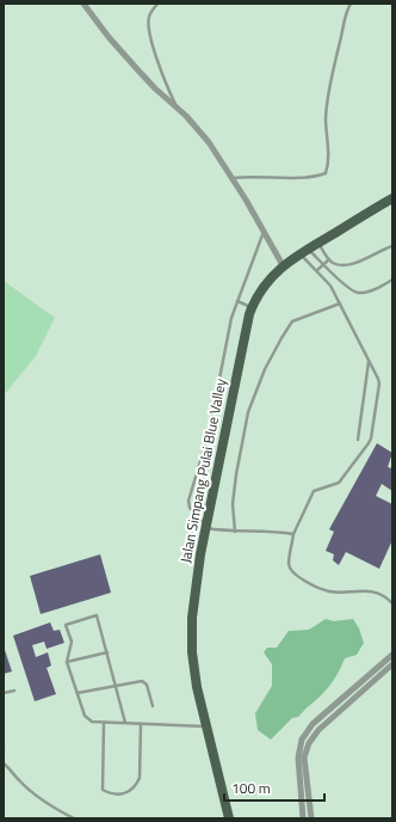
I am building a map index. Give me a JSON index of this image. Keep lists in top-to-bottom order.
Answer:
{
  "streets": {
    "main road": ["Jalan Simpang Pulai Blue Valley"]
  },
  "scale_bar": "100 m"
}
